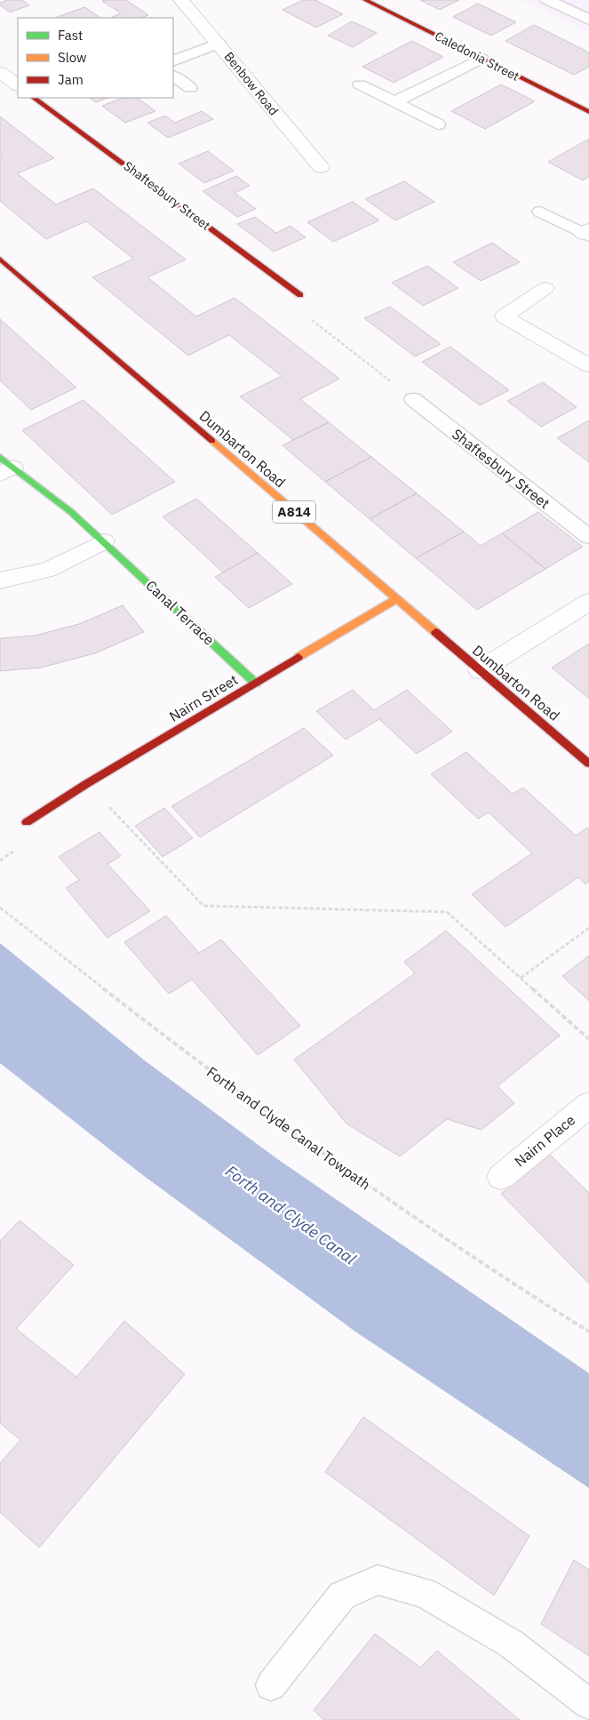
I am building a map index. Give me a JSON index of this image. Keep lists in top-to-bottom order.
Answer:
{
  "streets": {
    "street": [
      "Caledonia Street",
      "Benbow Road",
      "Shaftesbury Street",
      "Dumbarton Road",
      "A814",
      "Canal Terrace",
      "Nairn Street",
      "Nairn Place"
    ],
    "path": ["Forth and Clyde Canal Towpath"]
  },
  "crossings": [
    ["Dumbarton Road", "Nairn Street"],
    ["Canal Terrace", "Nairn Street"]
  ],
  "water": ["Forth and Clyde Canal"],
  "legend": ["Fast", "Slow", "Jam"]
}
